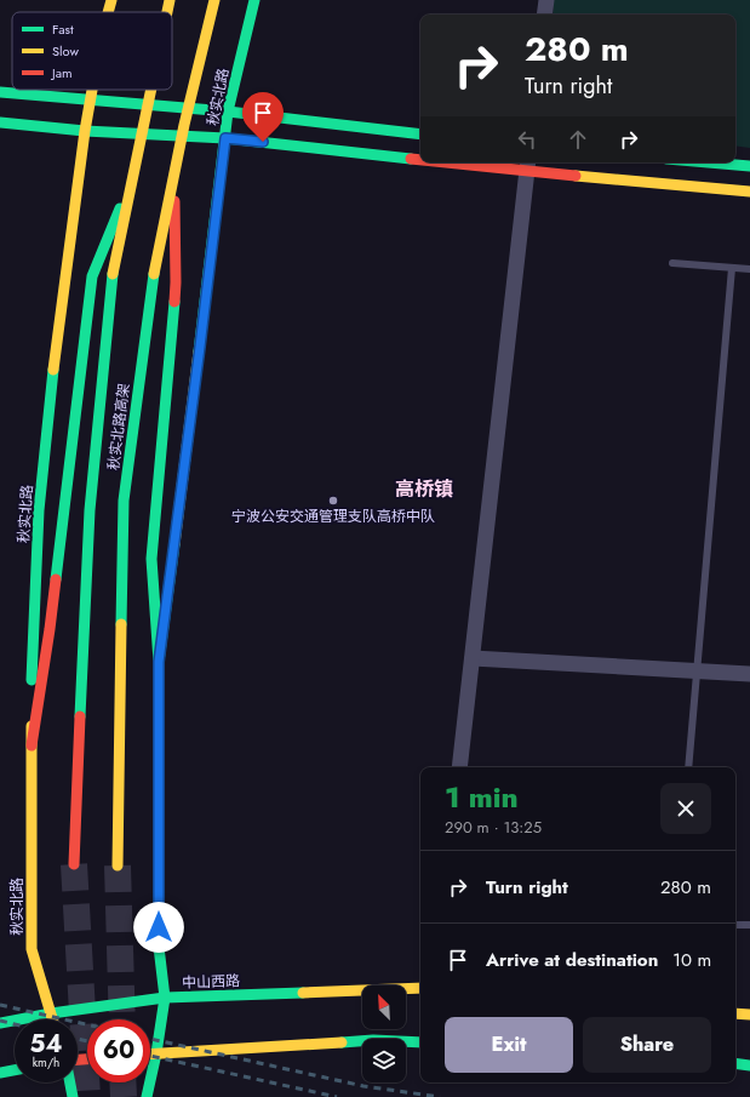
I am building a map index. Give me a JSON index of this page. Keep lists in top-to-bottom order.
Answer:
{
  "streets": {
    "main road": ["秋实北路", "秋实北路高架", "中山西路"]
  },
  "crossings": [
    ["秋实北路", "中山西路"]
  ],
  "districts": ["高桥镇"],
  "places": ["宁波公安交通管理支队高桥中队"],
  "legend": ["Fast", "Slow", "Jam"],
  "north": "top left",
  "page": {
    "turn": ["280 m", "Turn right"],
    "heading": ["1 min", "290 m · 13:25"],
    "list": [
      {
        "name": "Turn right",
        "value": "280 m"
      },
      {
        "name": "Arrive at destination",
        "value": "10 m"
      }
    ],
    "buttons": ["Exit", "Share"],
    "speed": "54 km/h",
    "limit": "60"
  }
}
